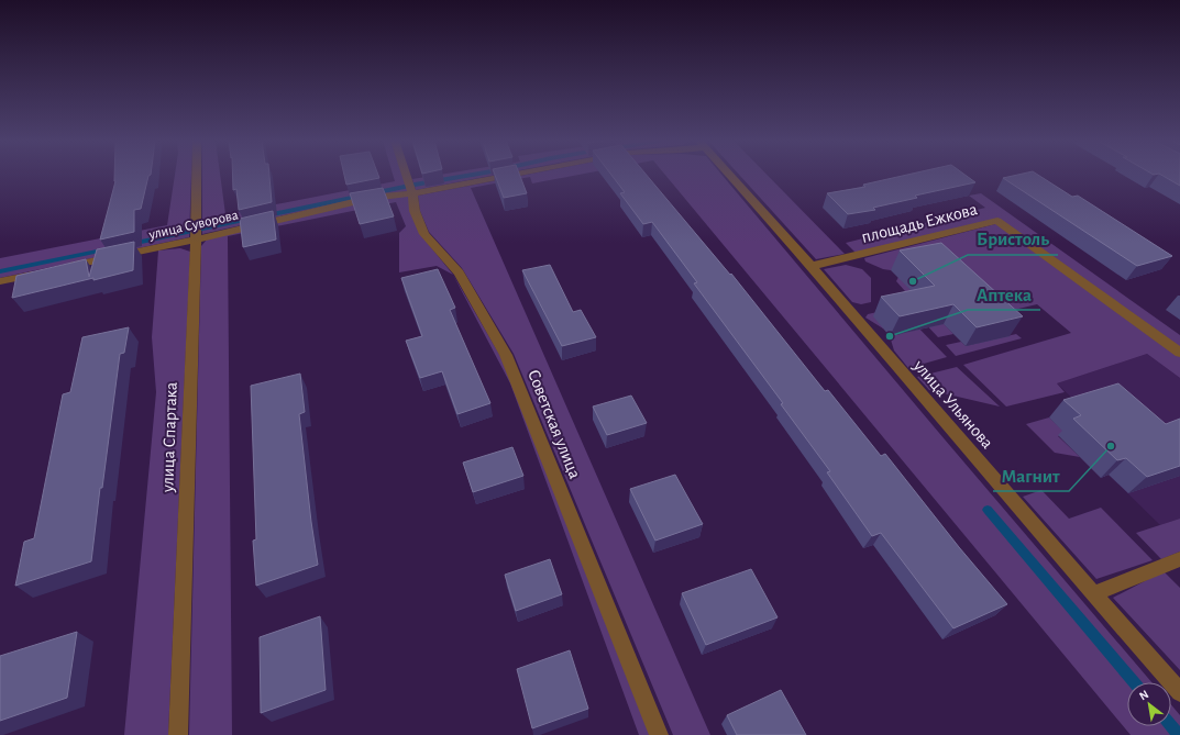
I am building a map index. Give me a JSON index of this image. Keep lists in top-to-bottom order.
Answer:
{
  "streets": {
    "street": [
      "площадь Ежкова",
      "улица Суворова",
      "улица Ульянова",
      "Советская улица",
      "улица Спартака"
    ]
  },
  "crossings": [
    ["площадь Ежкова", "улица Ульянова"],
    ["улица Суворова", "Советская улица"],
    ["улица Суворова", "улица Спартака"]
  ],
  "places": ["Бристоль", "Аптека", "Магнит"],
  "north": "top left"
}
